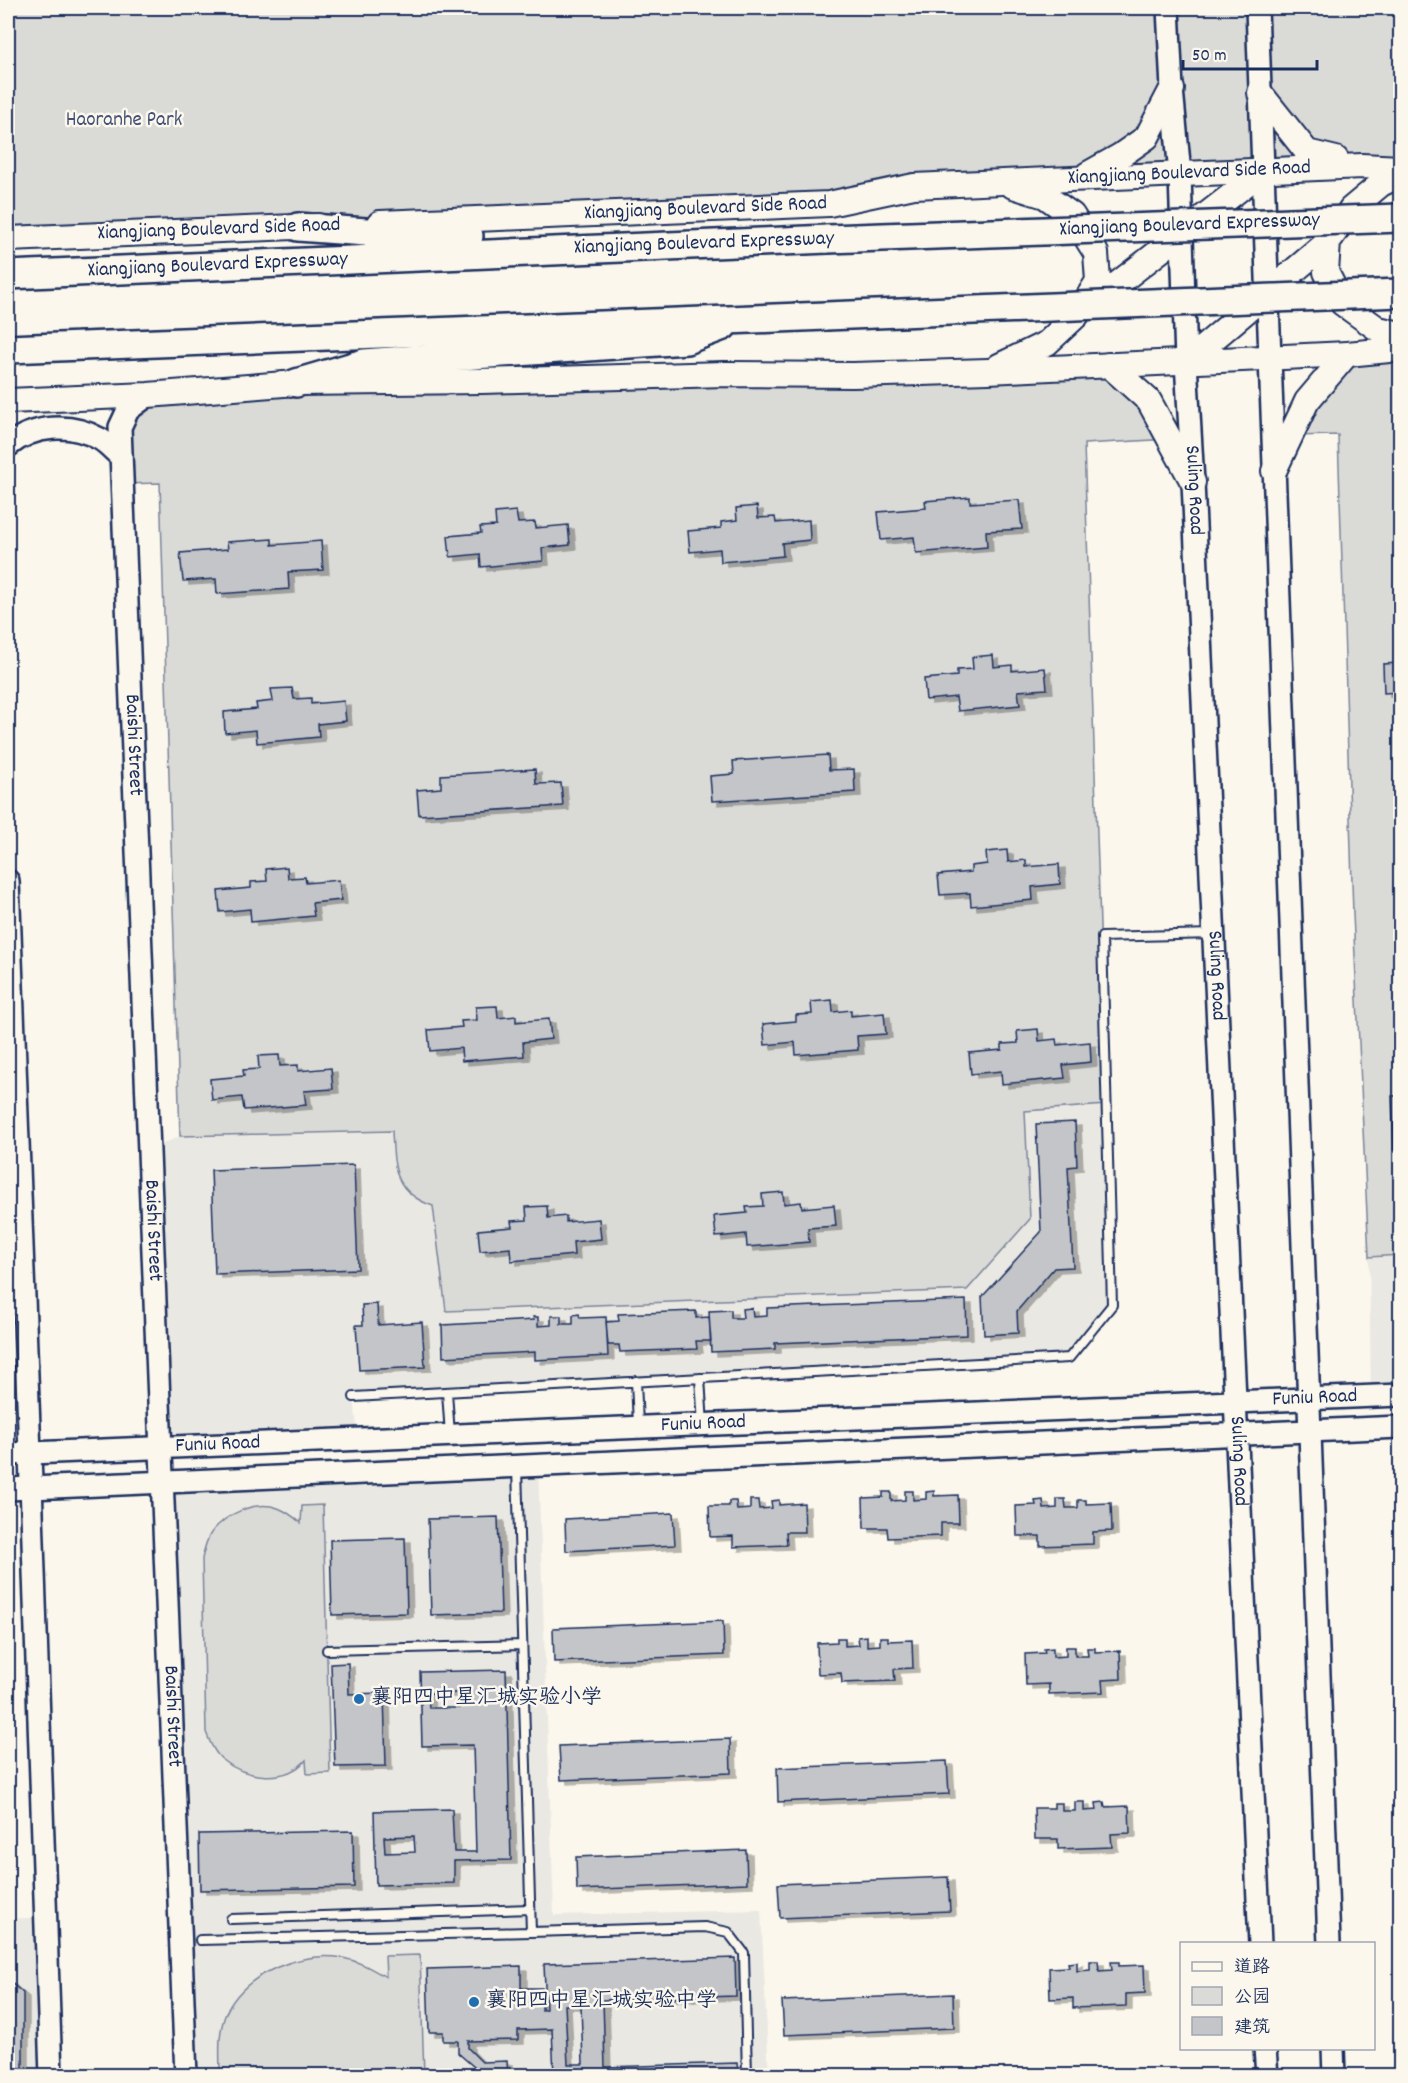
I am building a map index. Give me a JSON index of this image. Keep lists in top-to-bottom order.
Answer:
{
  "streets": {
    "highway": ["Xiangjiang Boulevard Expressway"],
    "main road": ["Xiangjiang Boulevard Side Road"],
    "street": ["Suling Road", "Baishi Street", "Funiu Road"]
  },
  "crossings": [
    ["Xiangjiang Boulevard Side Road", "Suling Road"],
    ["Suling Road", "Funiu Road"],
    ["Baishi Street", "Funiu Road"]
  ],
  "parks": ["Haoranhe Park"],
  "places": ["襄阳四中星汇城实验小学", "襄阳四中星汇城实验中学"],
  "legend": ["道路", "公园", "建筑"],
  "scale_bar": "50 m"
}
